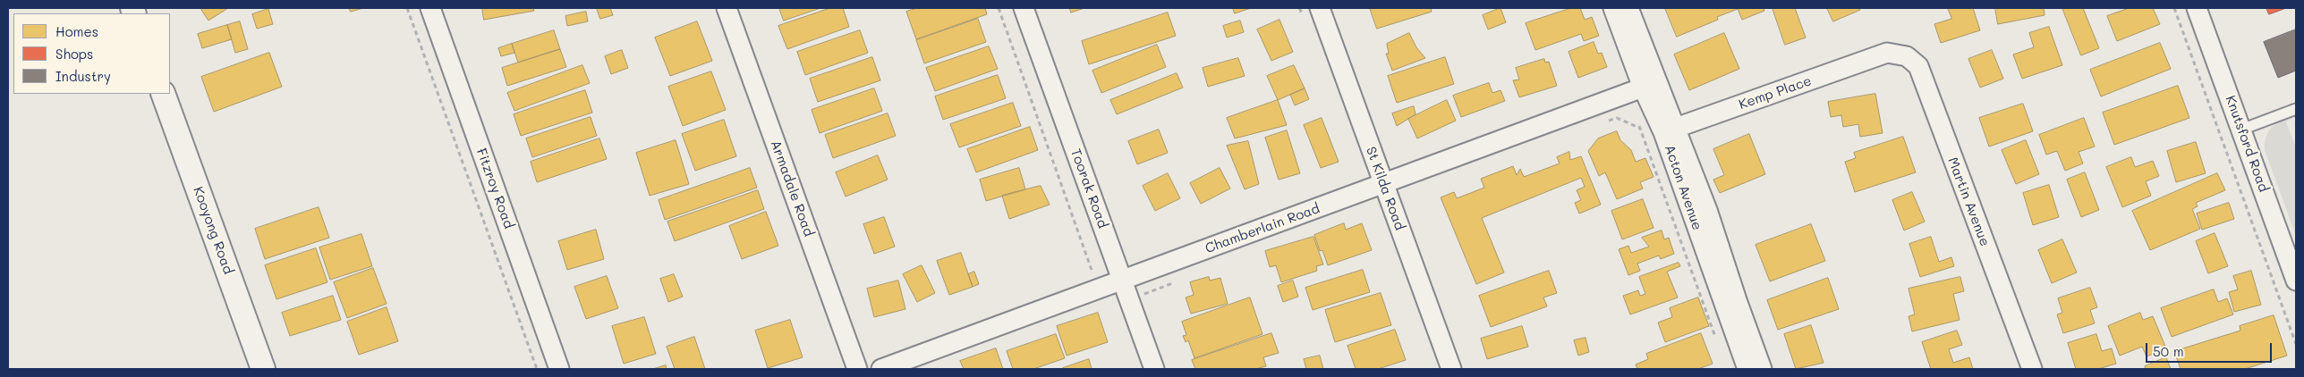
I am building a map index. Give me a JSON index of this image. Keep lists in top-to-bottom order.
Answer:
{
  "streets": {
    "street": [
      "Kemp Place",
      "Knutsford Road",
      "Acton Avenue",
      "Fitzroy Road",
      "Armadale Road",
      "Toorak Road",
      "St Kilda Road",
      "Martin Avenue",
      "Chamberlain Road",
      "Kooyong Road"
    ]
  },
  "crossings": [
    ["Kemp Place", "Acton Avenue"],
    ["Kemp Place", "Martin Avenue"],
    ["Acton Avenue", "Chamberlain Road"],
    ["Toorak Road", "Chamberlain Road"],
    ["St Kilda Road", "Chamberlain Road"]
  ],
  "legend": ["Homes", "Shops", "Industry"],
  "scale_bar": "50 m"
}
